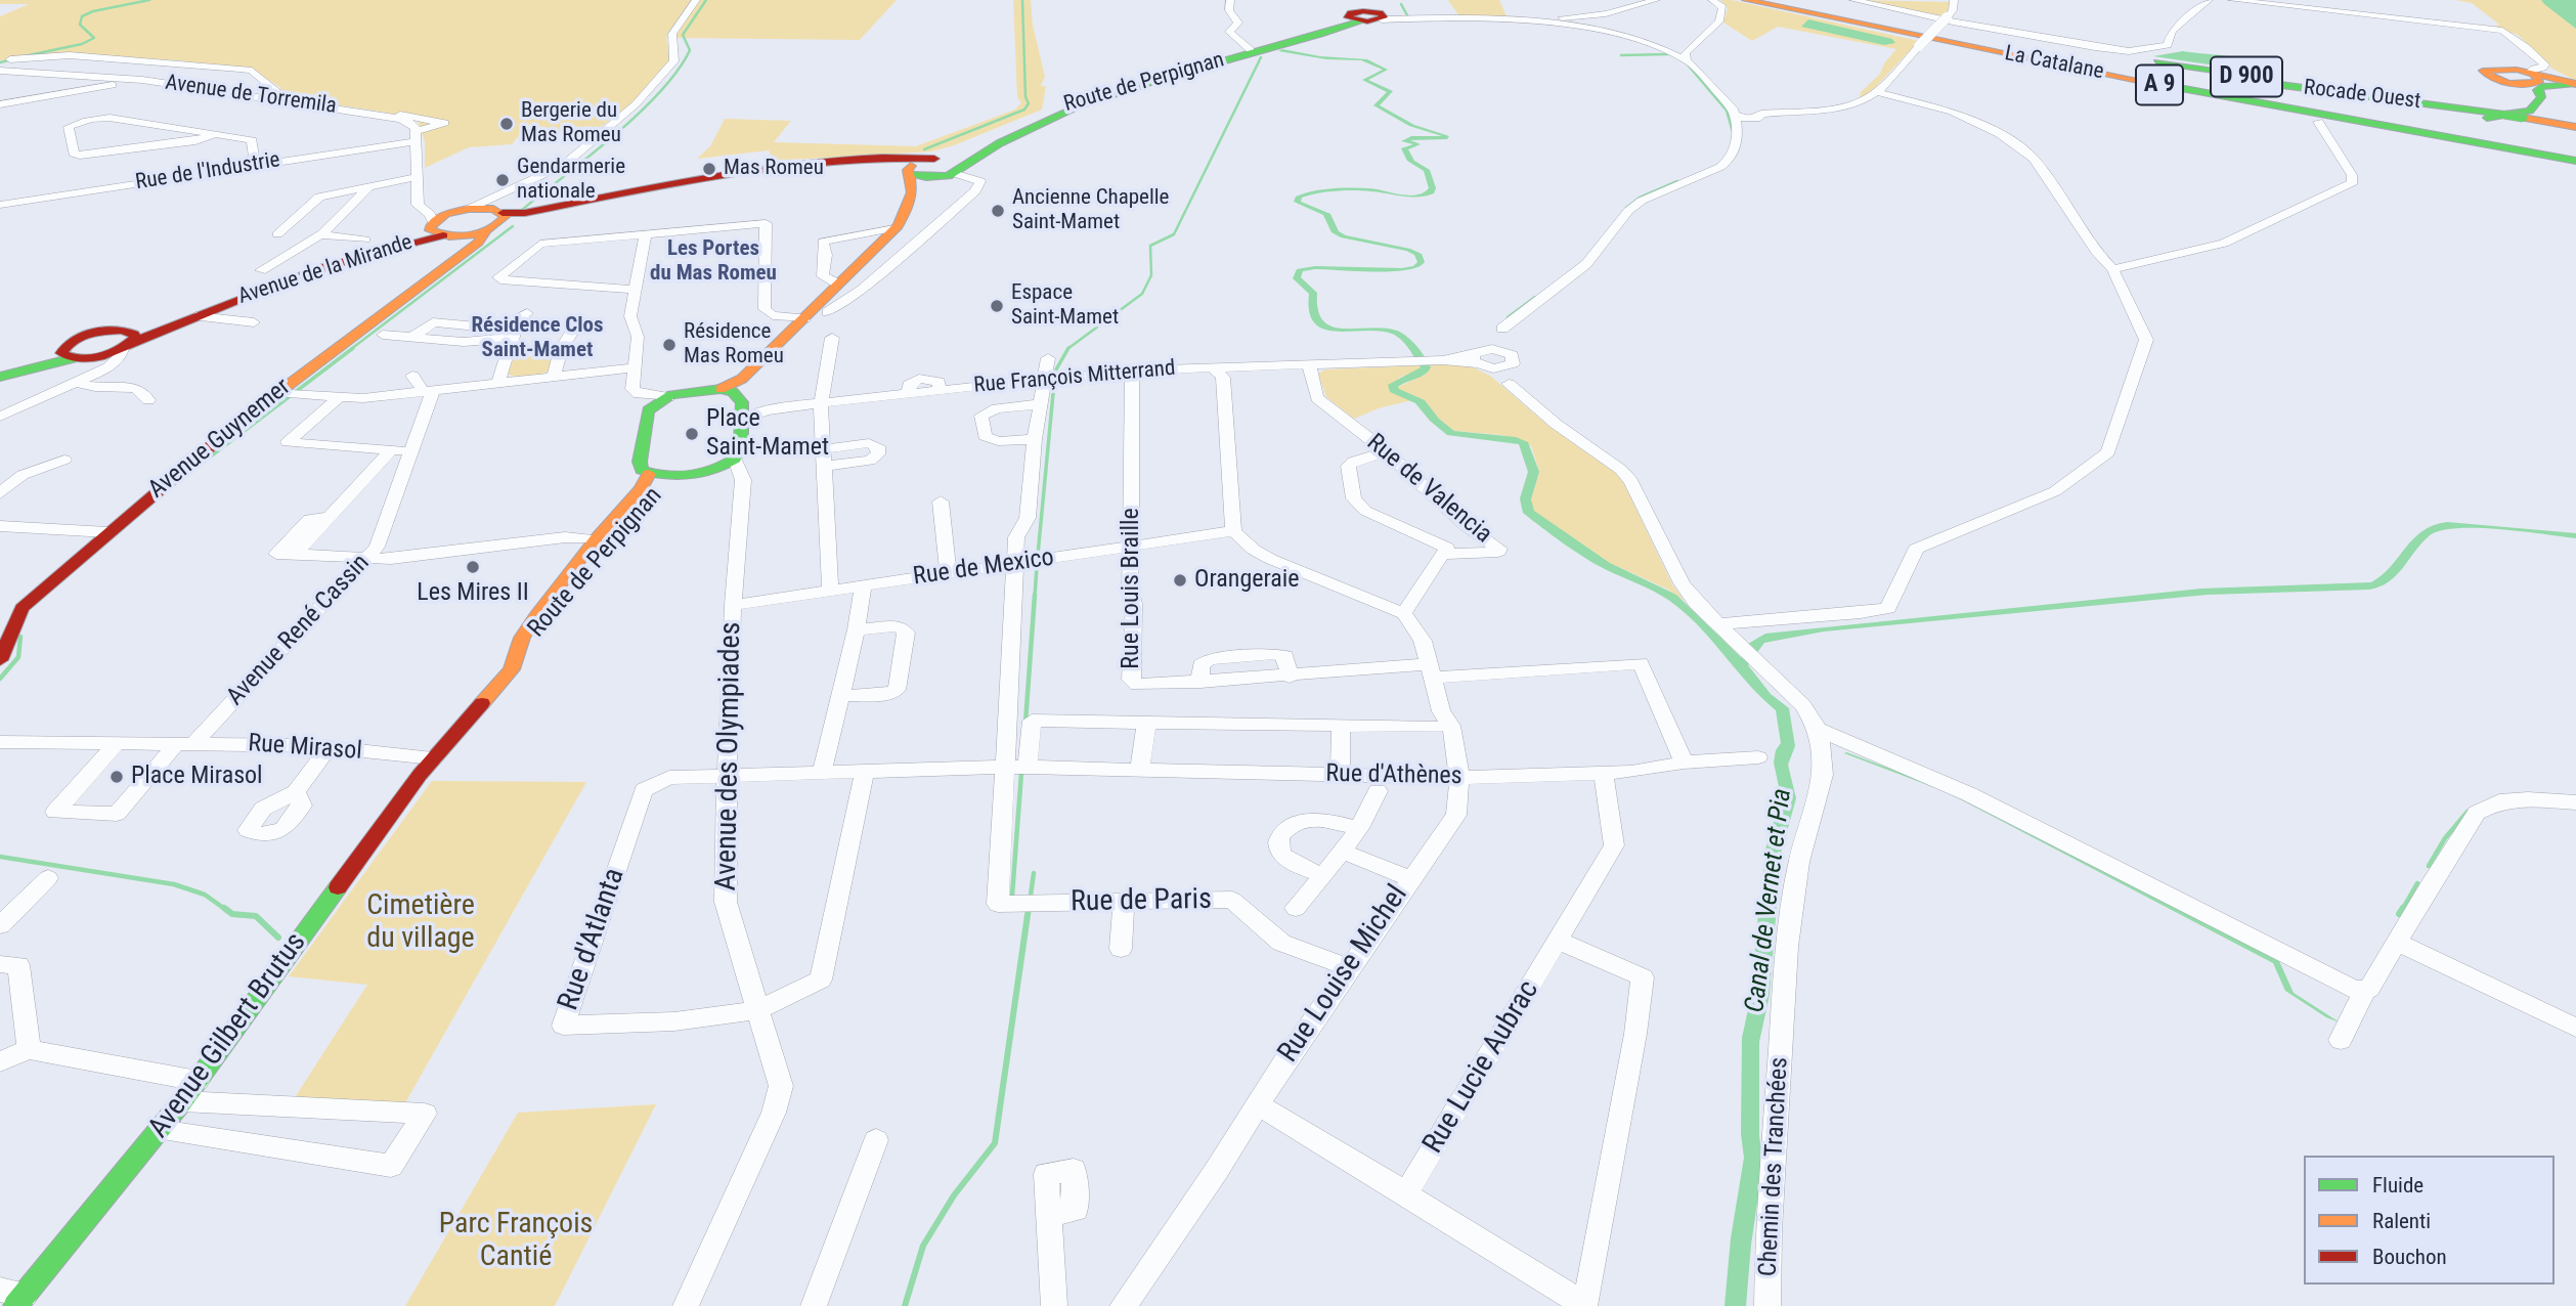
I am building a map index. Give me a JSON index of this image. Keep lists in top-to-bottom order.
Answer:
{
  "streets": {
    "main road": [
      "La Catalane",
      "D 900",
      "Route de Perpignan",
      "A 9",
      "Rocade Ouest",
      "Avenue de la Mirande",
      "Avenue Guynemer",
      "Avenue Gilbert Brutus"
    ],
    "street": [
      "Avenue de Torremila",
      "Rue de l'Industrie",
      "Rue François Mitterrand",
      "Rue de Valencia",
      "Rue de Mexico",
      "Rue Louis Braille",
      "Avenue René Cassin",
      "Rue Mirasol",
      "Avenue des Olympiades",
      "Rue d'Athènes",
      "Rue de Paris",
      "Rue d'Atlanta",
      "Rue Louise Michel",
      "Rue Lucie Aubrac",
      "Chemin des Tranchées"
    ]
  },
  "crossings": [
    ["Route de Perpignan", "Rue François Mitterrand"],
    ["Route de Perpignan", "Rue Mirasol"],
    ["Route de Perpignan", "Avenue des Olympiades"],
    ["Route de Perpignan", "Avenue Gilbert Brutus"],
    ["Avenue de Torremila", "Rue de l'Industrie"],
    ["Rue François Mitterrand", "Rue de Valencia"],
    ["Rue François Mitterrand", "Rue Louis Braille"],
    ["Rue François Mitterrand", "Avenue des Olympiades"],
    ["Rue François Mitterrand", "Chemin des Tranchées"],
    ["Rue de Valencia", "Rue Louise Michel"],
    ["Rue de Mexico", "Rue Louis Braille"],
    ["Rue de Mexico", "Avenue des Olympiades"],
    ["Rue Louis Braille", "Rue d'Athènes"],
    ["Rue Louis Braille", "Rue Louise Michel"],
    ["Avenue René Cassin", "Rue Mirasol"],
    ["Rue Mirasol", "Avenue Gilbert Brutus"],
    ["Avenue des Olympiades", "Rue d'Athènes"],
    ["Avenue des Olympiades", "Rue d'Atlanta"],
    ["Rue d'Athènes", "Rue de Paris"],
    ["Rue d'Athènes", "Rue d'Atlanta"],
    ["Rue d'Athènes", "Rue Louise Michel"],
    ["Rue d'Athènes", "Rue Lucie Aubrac"],
    ["Rue de Paris", "Rue Louise Michel"]
  ],
  "districts": ["Les Portes du Mas Romeu", "Résidence Clos Saint-Mamet"],
  "water": ["Canal de Vernet et Pia"],
  "parks": ["Cimetière du village", "Parc François Cantié"],
  "places": [
    "Bergerie du Mas Romeu",
    "Mas Romeu",
    "Gendarmerie nationale",
    "Ancienne Chapelle Saint-Mamet",
    "Espace Saint-Mamet",
    "Résidence Mas Romeu",
    "Place Saint-Mamet",
    "Les Mires II",
    "Orangeraie",
    "Place Mirasol"
  ],
  "legend": ["Fluide", "Ralenti", "Bouchon"]
}
